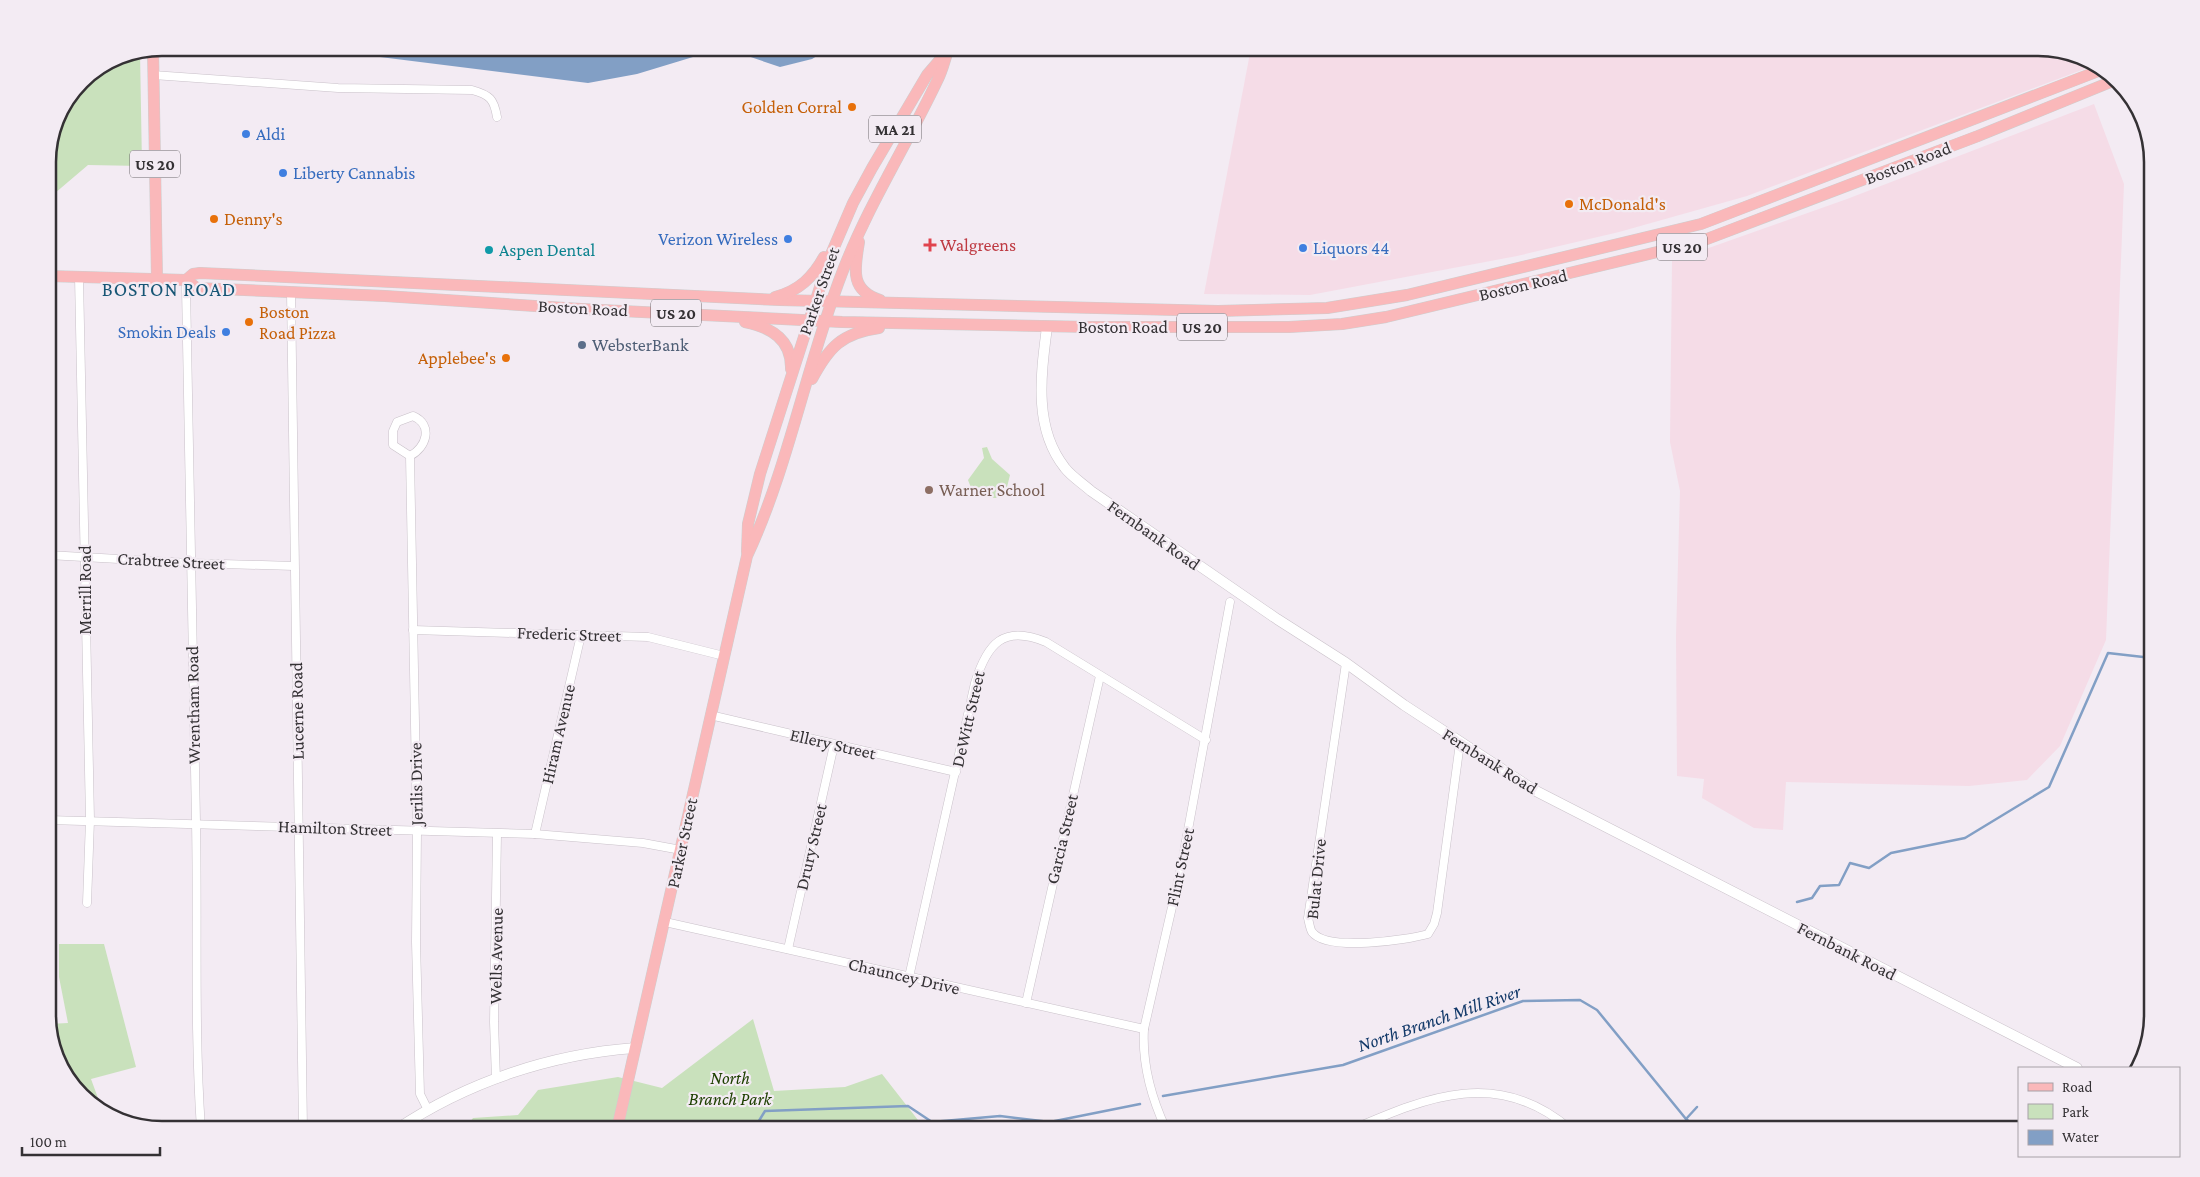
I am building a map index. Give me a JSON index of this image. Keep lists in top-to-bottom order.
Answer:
{
  "streets": {
    "main road": [
      "MA 21",
      "Boston Road",
      "US 20",
      "Parker Street",
      "Fernbank Road"
    ],
    "street": [
      "Crabtree Street",
      "Merrill Road",
      "Frederic Street",
      "Wrentham Road",
      "Lucerne Road",
      "DeWitt Street",
      "Hiram Avenue",
      "Ellery Street",
      "Jerilis Drive",
      "Hamilton Street",
      "Garcia Street",
      "Drury Street",
      "Flint Street",
      "Bulat Drive",
      "Wells Avenue",
      "Chauncey Drive"
    ]
  },
  "crossings": [
    ["Boston Road", "US 20"],
    ["Boston Road", "Parker Street"],
    ["Boston Road", "Fernbank Road"],
    ["Boston Road", "Merrill Road"],
    ["Boston Road", "Wrentham Road"],
    ["Boston Road", "Lucerne Road"],
    ["Parker Street", "Frederic Street"],
    ["Parker Street", "Ellery Street"],
    ["Parker Street", "Hamilton Street"],
    ["Parker Street", "Chauncey Drive"],
    ["Fernbank Road", "Bulat Drive"],
    ["Crabtree Street", "Merrill Road"],
    ["Crabtree Street", "Wrentham Road"],
    ["Crabtree Street", "Lucerne Road"],
    ["Merrill Road", "Hamilton Street"],
    ["Frederic Street", "Hiram Avenue"],
    ["Frederic Street", "Jerilis Drive"],
    ["Wrentham Road", "Hamilton Street"],
    ["Lucerne Road", "Hamilton Street"],
    ["DeWitt Street", "Ellery Street"],
    ["DeWitt Street", "Garcia Street"],
    ["DeWitt Street", "Flint Street"],
    ["DeWitt Street", "Chauncey Drive"],
    ["Hiram Avenue", "Hamilton Street"],
    ["Ellery Street", "Drury Street"],
    ["Jerilis Drive", "Hamilton Street"],
    ["Hamilton Street", "Wells Avenue"],
    ["Garcia Street", "Chauncey Drive"],
    ["Drury Street", "Chauncey Drive"],
    ["Flint Street", "Chauncey Drive"]
  ],
  "districts": ["BOSTON ROAD"],
  "water": ["North Branch Mill River"],
  "parks": ["North Branch Park"],
  "places": {
    "other": [
      "Golden Corral",
      "Aldi",
      "Liberty Cannabis",
      "McDonald's",
      "Denny's",
      "Verizon Wireless",
      "Liquors 44",
      "Aspen Dental",
      "Boston Road Pizza",
      "Smokin Deals",
      "WebsterBank",
      "Applebee's",
      "Warner School"
    ],
    "health": ["Walgreens"]
  },
  "legend": ["Road", "Park", "Water"],
  "scale_bar": "100 m"
}
